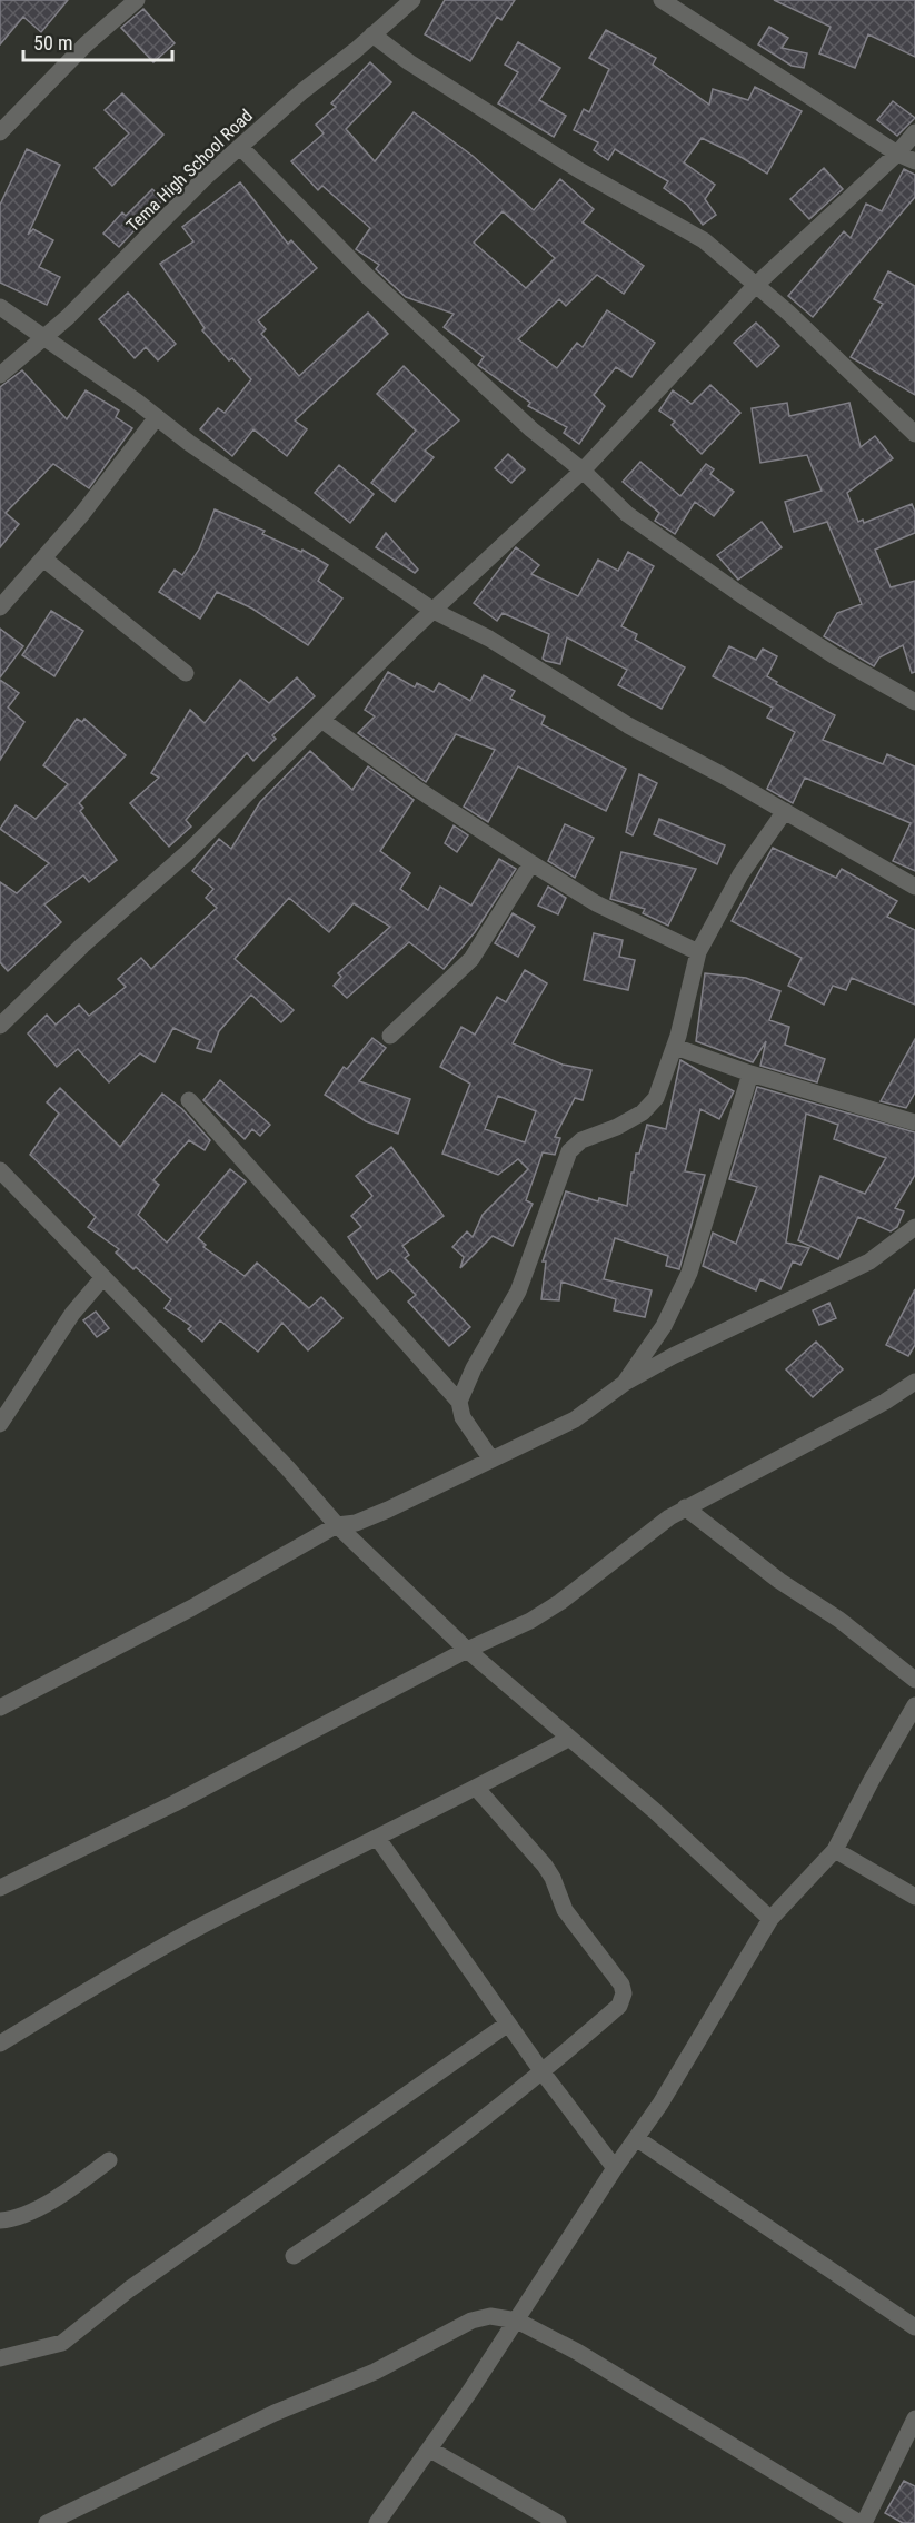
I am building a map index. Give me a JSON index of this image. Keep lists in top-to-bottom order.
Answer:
{
  "streets": {
    "street": ["Tema High School Road"]
  },
  "scale_bar": "50 m"
}
